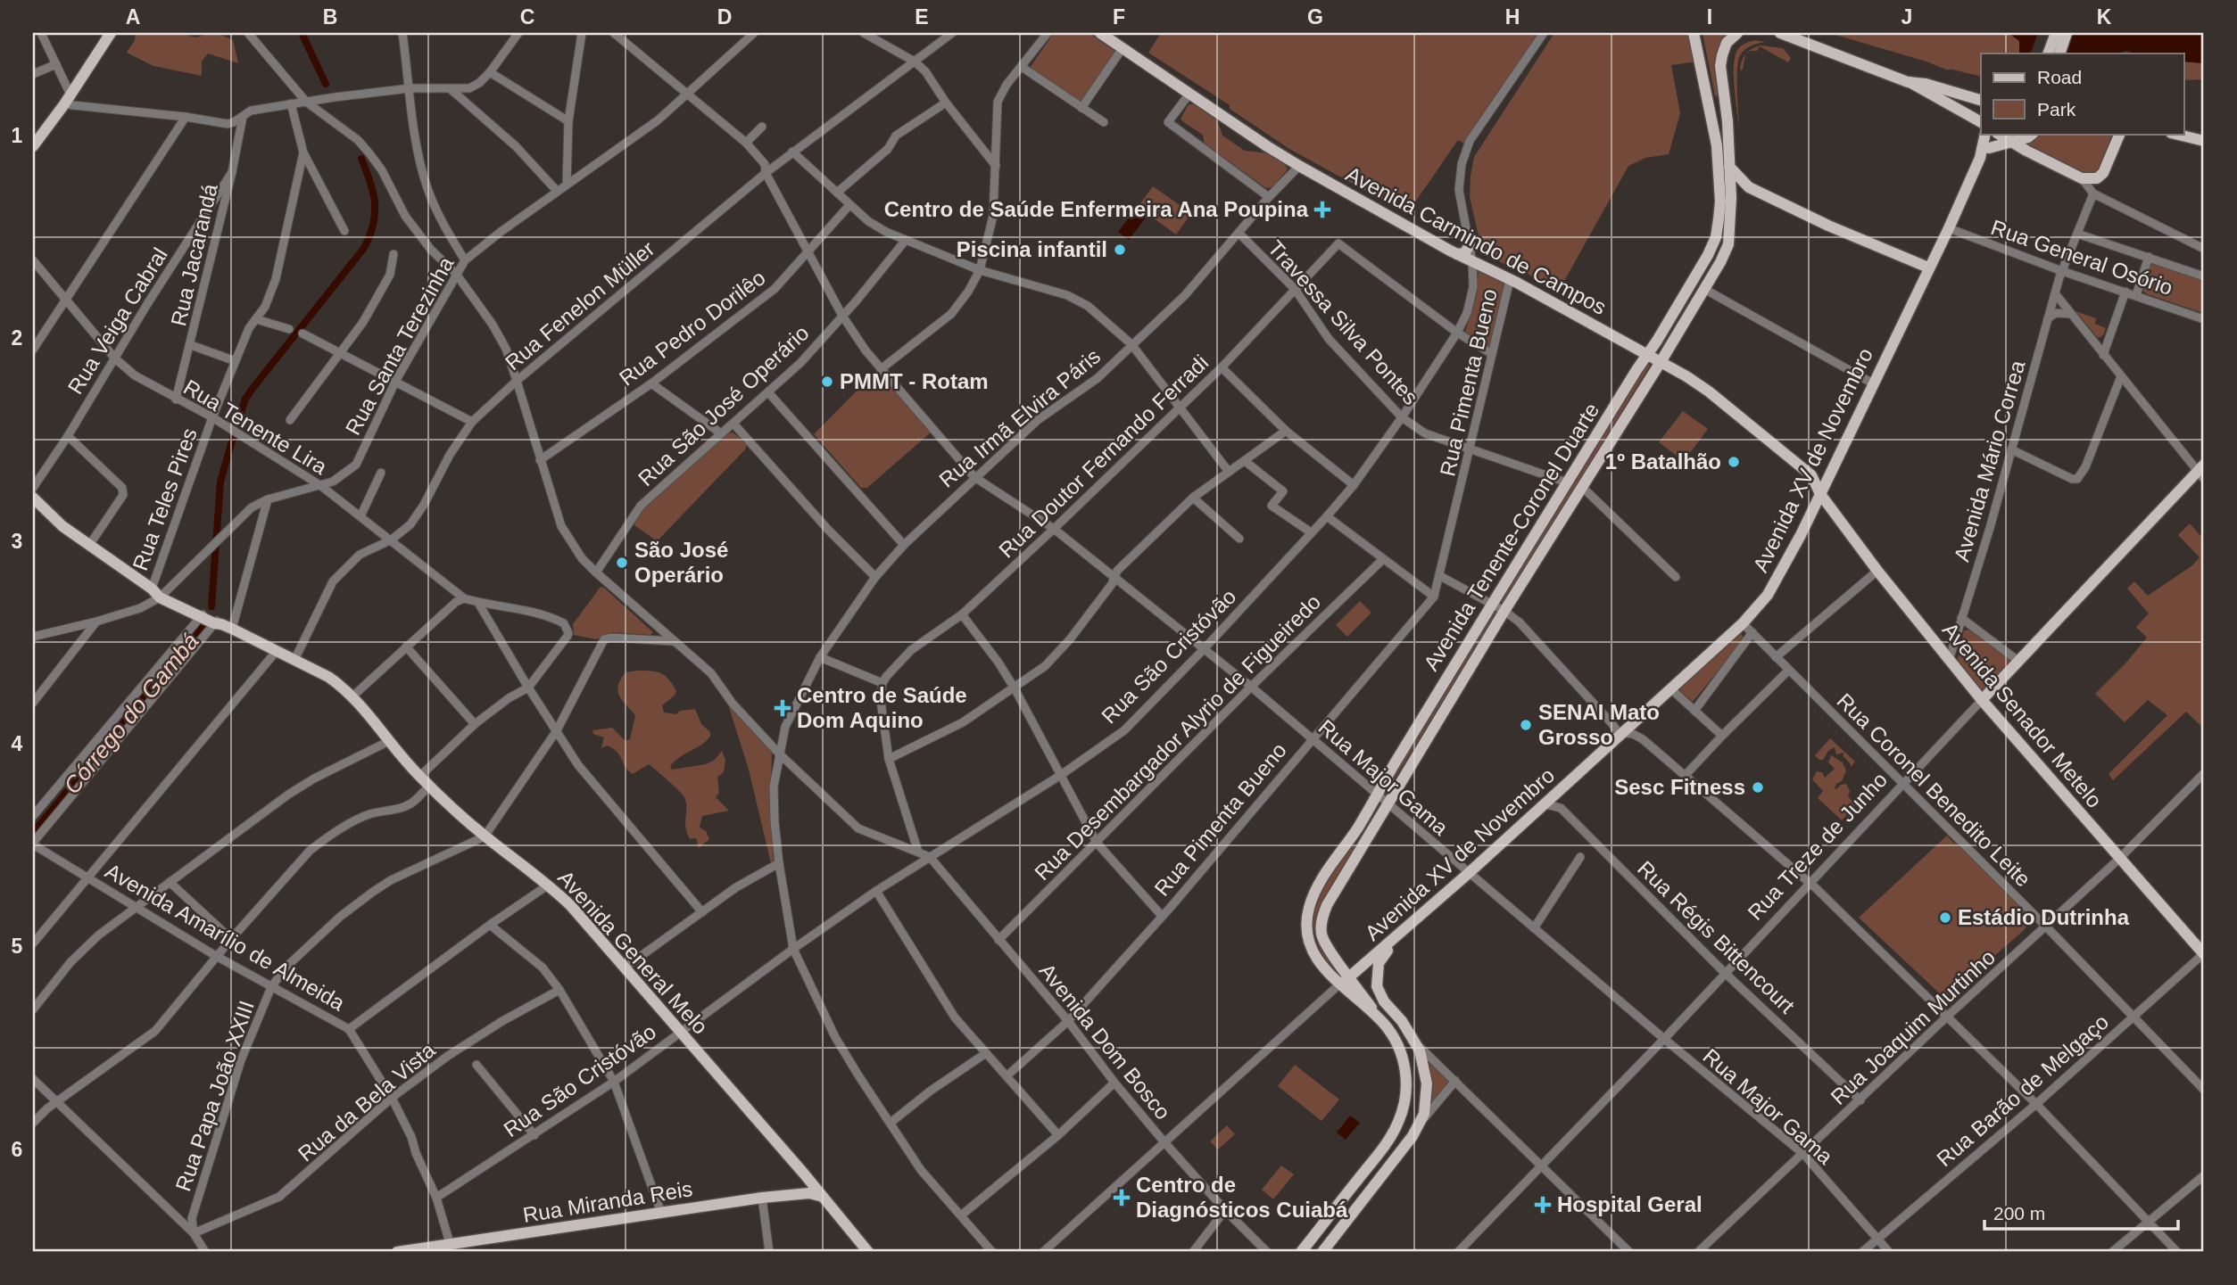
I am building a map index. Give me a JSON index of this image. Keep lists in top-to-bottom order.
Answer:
{
  "streets": {
    "main road": [
      "Avenida Carmindo de Campos",
      "Avenida XV de Novembro",
      "Avenida Tenente-Coronel Duarte",
      "Avenida Senador Metelo",
      "Rua Treze de Junho",
      "Avenida General Melo",
      "Rua Miranda Reis"
    ],
    "street": [
      "Rua Jacarandá",
      "Rua General Osório",
      "Rua Fenelon Müller",
      "Rua Veiga Cabral",
      "Travessa Silva Pontes",
      "Rua Pedro Dorilêo",
      "Rua Santa Terezinha",
      "Rua Pimenta Bueno",
      "Rua São José Operário",
      "Rua Irmã Elvira Páris",
      "Rua Tenente Lira",
      "Rua Doutor Fernando Ferradi",
      "Avenida Mário Correa",
      "Rua Teles Pires",
      "Rua São Cristóvão",
      "Rua Desembargador Alyrio de Figueiredo",
      "Rua Major Gama",
      "Rua Coronel Benedito Leite",
      "Avenida Amarílio de Almeida",
      "Rua Régis Bittencourt",
      "Rua Joaquim Murtinho",
      "Avenida Dom Bosco",
      "Rua Barão de Melgaço",
      "Rua Papa João XXIII",
      "Rua da Bela Vista"
    ]
  },
  "crossings": [
    ["Avenida Carmindo de Campos", "Rua Pimenta Bueno"],
    ["Avenida Carmindo de Campos", "Rua Irmã Elvira Páris"],
    ["Avenida Carmindo de Campos", "Avenida XV de Novembro"],
    ["Avenida Carmindo de Campos", "Avenida Tenente-Coronel Duarte"],
    ["Avenida Carmindo de Campos", "Rua São Cristóvão"],
    ["Avenida Carmindo de Campos", "Avenida Senador Metelo"],
    ["Rua Jacarandá", "Rua Veiga Cabral"],
    ["Rua Jacarandá", "Rua Tenente Lira"],
    ["Rua General Osório", "Avenida XV de Novembro"],
    ["Rua General Osório", "Avenida Mário Correa"],
    ["Rua Fenelon Müller", "Rua Tenente Lira"],
    ["Rua Fenelon Müller", "Rua Major Gama"],
    ["Rua Fenelon Müller", "Avenida General Melo"],
    ["Rua Fenelon Müller", "Avenida Dom Bosco"],
    ["Rua Veiga Cabral", "Rua Tenente Lira"],
    ["Travessa Silva Pontes", "Rua Pimenta Bueno"],
    ["Travessa Silva Pontes", "Rua Irmã Elvira Páris"],
    ["Travessa Silva Pontes", "Rua Doutor Fernando Ferradi"],
    ["Travessa Silva Pontes", "Avenida Tenente-Coronel Duarte"],
    ["Travessa Silva Pontes", "Rua São Cristóvão"],
    ["Rua Pedro Dorilêo", "Rua Major Gama"],
    ["Rua Pedro Dorilêo", "Avenida Dom Bosco"],
    ["Rua Santa Terezinha", "Rua Tenente Lira"],
    ["Rua Santa Terezinha", "Rua Teles Pires"],
    ["Rua Santa Terezinha", "Rua Major Gama"],
    ["Rua Santa Terezinha", "Avenida General Melo"],
    ["Rua Santa Terezinha", "Avenida Dom Bosco"],
    ["Rua Pimenta Bueno", "Rua Major Gama"],
    ["Rua Pimenta Bueno", "Avenida Dom Bosco"],
    ["Rua São José Operário", "Rua Major Gama"],
    ["Rua São José Operário", "Avenida Dom Bosco"],
    ["Rua Irmã Elvira Páris", "Rua São Cristóvão"],
    ["Rua Irmã Elvira Páris", "Rua Major Gama"],
    ["Rua Irmã Elvira Páris", "Avenida Dom Bosco"],
    ["Rua Tenente Lira", "Rua Teles Pires"],
    ["Rua Doutor Fernando Ferradi", "Rua São Cristóvão"],
    ["Rua Doutor Fernando Ferradi", "Rua Major Gama"],
    ["Avenida XV de Novembro", "Avenida Tenente-Coronel Duarte"],
    ["Avenida XV de Novembro", "Avenida Senador Metelo"],
    ["Avenida XV de Novembro", "Rua Major Gama"],
    ["Avenida XV de Novembro", "Rua Coronel Benedito Leite"],
    ["Avenida XV de Novembro", "Rua Régis Bittencourt"],
    ["Avenida Mário Correa", "Avenida Senador Metelo"],
    ["Rua Teles Pires", "Avenida General Melo"],
    ["Avenida Tenente-Coronel Duarte", "Rua Major Gama"],
    ["Rua São Cristóvão", "Rua Major Gama"],
    ["Rua São Cristóvão", "Avenida Amarílio de Almeida"],
    ["Rua São Cristóvão", "Avenida General Melo"],
    ["Rua São Cristóvão", "Avenida Dom Bosco"],
    ["Avenida Senador Metelo", "Rua Treze de Junho"],
    ["Avenida Senador Metelo", "Rua Joaquim Murtinho"],
    ["Avenida Senador Metelo", "Rua Barão de Melgaço"],
    ["Rua Desembargador Alyrio de Figueiredo", "Rua Major Gama"],
    ["Rua Desembargador Alyrio de Figueiredo", "Avenida Dom Bosco"],
    ["Rua Major Gama", "Rua Treze de Junho"],
    ["Rua Major Gama", "Rua Joaquim Murtinho"],
    ["Rua Major Gama", "Rua Barão de Melgaço"],
    ["Rua Coronel Benedito Leite", "Rua Treze de Junho"],
    ["Rua Coronel Benedito Leite", "Rua Joaquim Murtinho"],
    ["Rua Coronel Benedito Leite", "Rua Barão de Melgaço"],
    ["Rua Treze de Junho", "Rua Régis Bittencourt"],
    ["Avenida Amarílio de Almeida", "Rua Papa João XXIII"],
    ["Avenida Amarílio de Almeida", "Rua da Bela Vista"],
    ["Avenida Amarílio de Almeida", "Rua Miranda Reis"],
    ["Rua Régis Bittencourt", "Rua Joaquim Murtinho"],
    ["Avenida General Melo", "Rua Papa João XXIII"],
    ["Avenida General Melo", "Rua Miranda Reis"],
    ["Rua Papa João XXIII", "Rua da Bela Vista"]
  ],
  "water": ["Córrego do Gambá"],
  "places": {
    "health": [
      "Centro de Saúde Enfermeira Ana Poupina",
      "Centro de Saúde Dom Aquino",
      "Centro de Diagnósticos Cuiabá",
      "Hospital Geral"
    ],
    "other": [
      "Piscina infantil",
      "PMMT - Rotam",
      "1º Batalhão",
      "São José Operário",
      "SENAI Mato Grosso",
      "Sesc Fitness",
      "Estádio Dutrinha"
    ]
  },
  "legend": ["Road", "Park"],
  "scale_bar": "200 m",
  "grid": {
    "columns": [
      "A",
      "B",
      "C",
      "D",
      "E",
      "F",
      "G",
      "H",
      "I",
      "J",
      "K"
    ],
    "rows": [
      "1",
      "2",
      "3",
      "4",
      "5",
      "6"
    ]
  }
}
